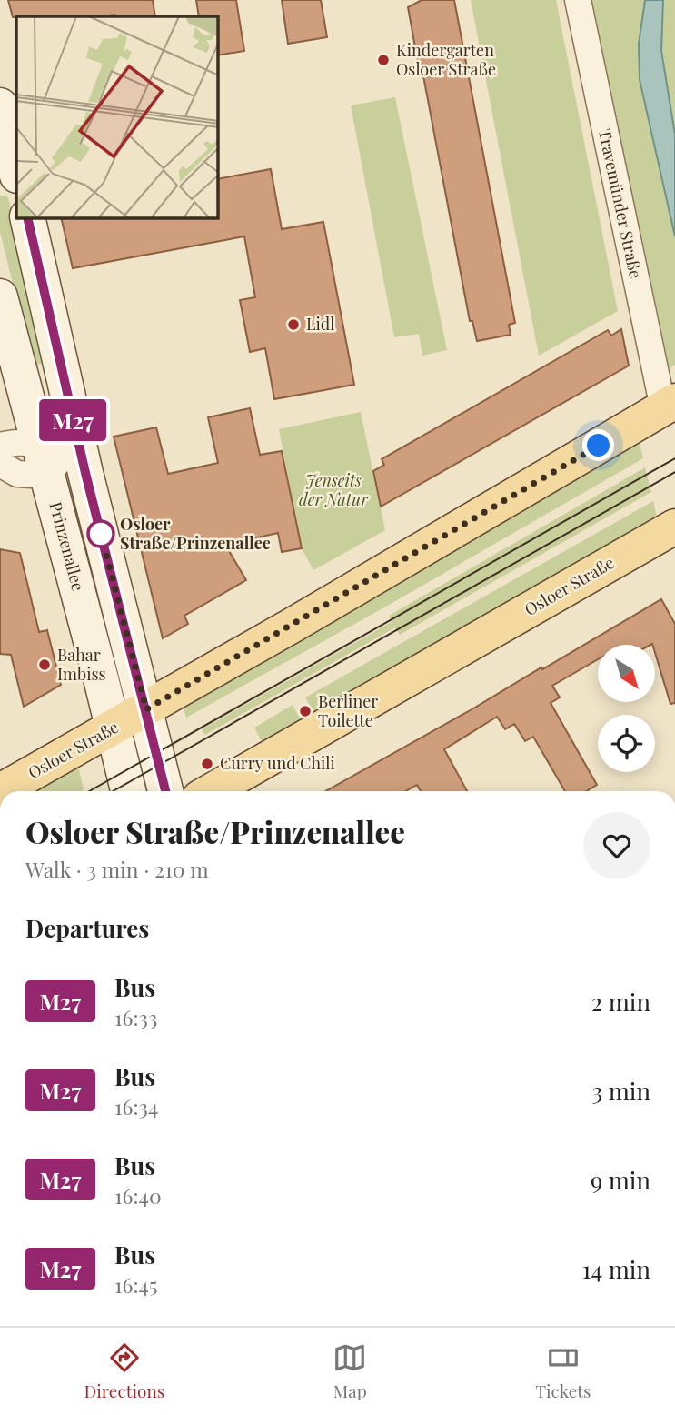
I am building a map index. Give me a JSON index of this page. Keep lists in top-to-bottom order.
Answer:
{
  "streets": {
    "main road": ["Prinzenallee", "Osloer Straße"],
    "street": ["Travemünder Straße"]
  },
  "crossings": [
    ["Travemünder Straße", "Osloer Straße"],
    ["Prinzenallee", "Osloer Straße"]
  ],
  "parks": ["Jenseits der Natur"],
  "places": [
    "Kindergarten Osloer Straße",
    "Lidl",
    "Osloer Straße/Prinzenallee",
    "Bahar Imbiss",
    "Berliner Toilette",
    "Curry und Chili"
  ],
  "lines": ["bus line M27"],
  "north": "bottom right",
  "page": {
    "on_map": "M27",
    "heading": [
      ["Osloer Straße/Prinzenallee", "Walk · 3 min · 210 m"],
      "Departures"
    ],
    "list": [
      {
        "mark": "M27",
        "name": "Bus",
        "note": "16:33",
        "value": "2 min"
      },
      {
        "mark": "M27",
        "name": "Bus",
        "note": "16:34",
        "value": "3 min"
      },
      {
        "mark": "M27",
        "name": "Bus",
        "note": "16:40",
        "value": "9 min"
      },
      {
        "mark": "M27",
        "name": "Bus",
        "note": "16:45",
        "value": "14 min"
      }
    ],
    "tabs": ["Directions", "Map", "Tickets"]
  }
}
